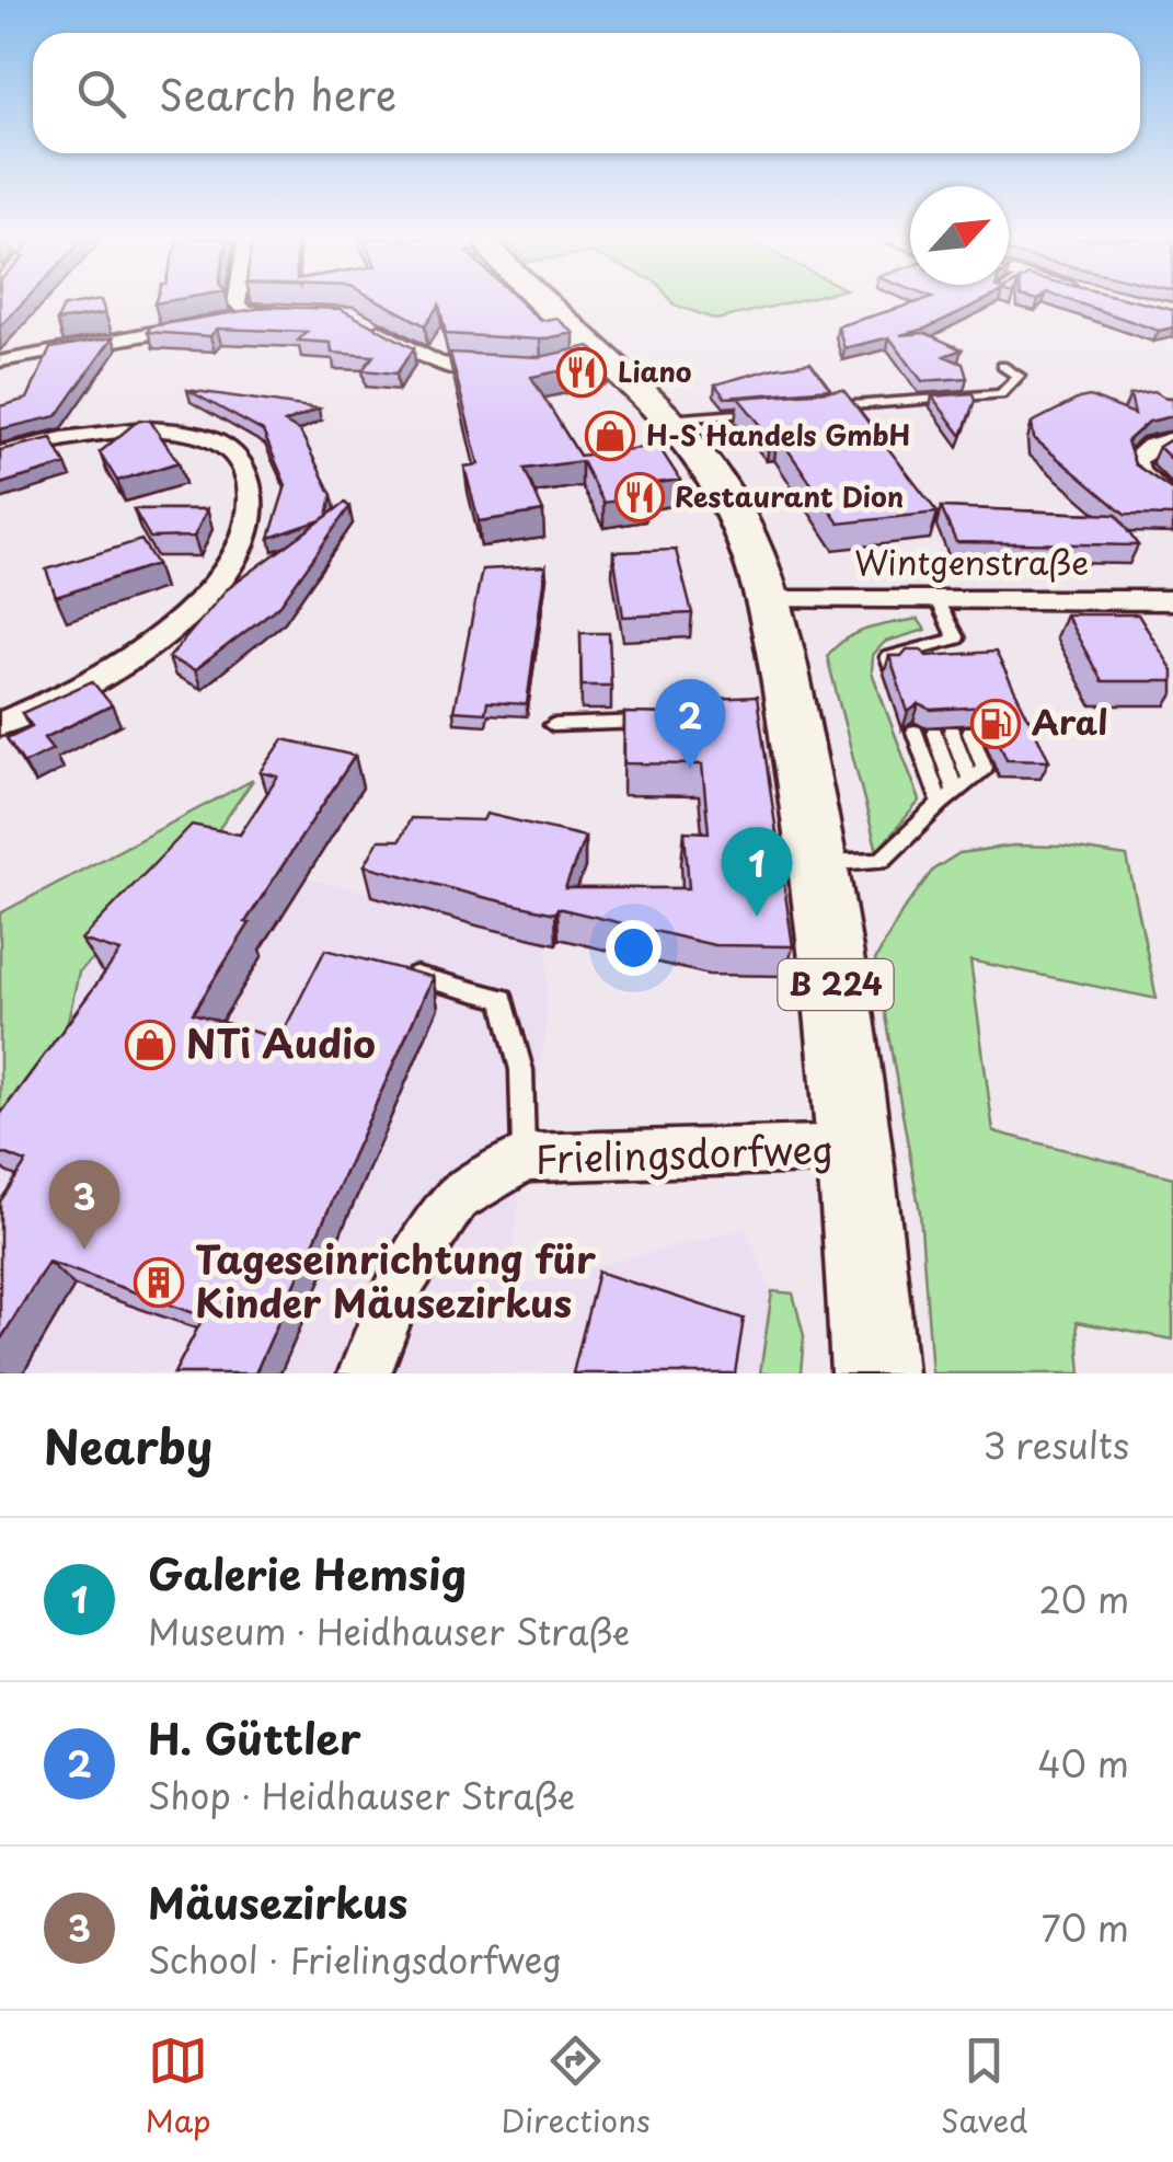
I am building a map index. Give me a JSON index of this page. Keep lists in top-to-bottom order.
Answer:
{
  "streets": {
    "main road": ["B 224"],
    "street": ["Wintgenstraße", "Frielingsdorfweg"]
  },
  "crossings": [
    ["Wintgenstraße", "B 224"],
    ["B 224", "Frielingsdorfweg"]
  ],
  "places": {
    "restaurant": ["Liano", "Restaurant Dion"],
    "shop": ["H-S Handels GmbH", "NTi Audio"],
    "fuel station": ["Aral"],
    "building": ["Tageseinrichtung für Kinder Mäusezirkus"]
  },
  "north": "top right",
  "page": {
    "search": "Search here",
    "pins": ["2", "1", "3"],
    "heading": ["Nearby", "3 results"],
    "list": [
      {
        "mark": "1",
        "name": "Galerie Hemsig",
        "note": "Museum · Heidhauser Straße",
        "value": "20 m"
      },
      {
        "mark": "2",
        "name": "H. Güttler",
        "note": "Shop · Heidhauser Straße",
        "value": "40 m"
      },
      {
        "mark": "3",
        "name": "Mäusezirkus",
        "note": "School · Frielingsdorfweg",
        "value": "70 m"
      }
    ],
    "nav": ["Map", "Directions", "Saved"]
  }
}
